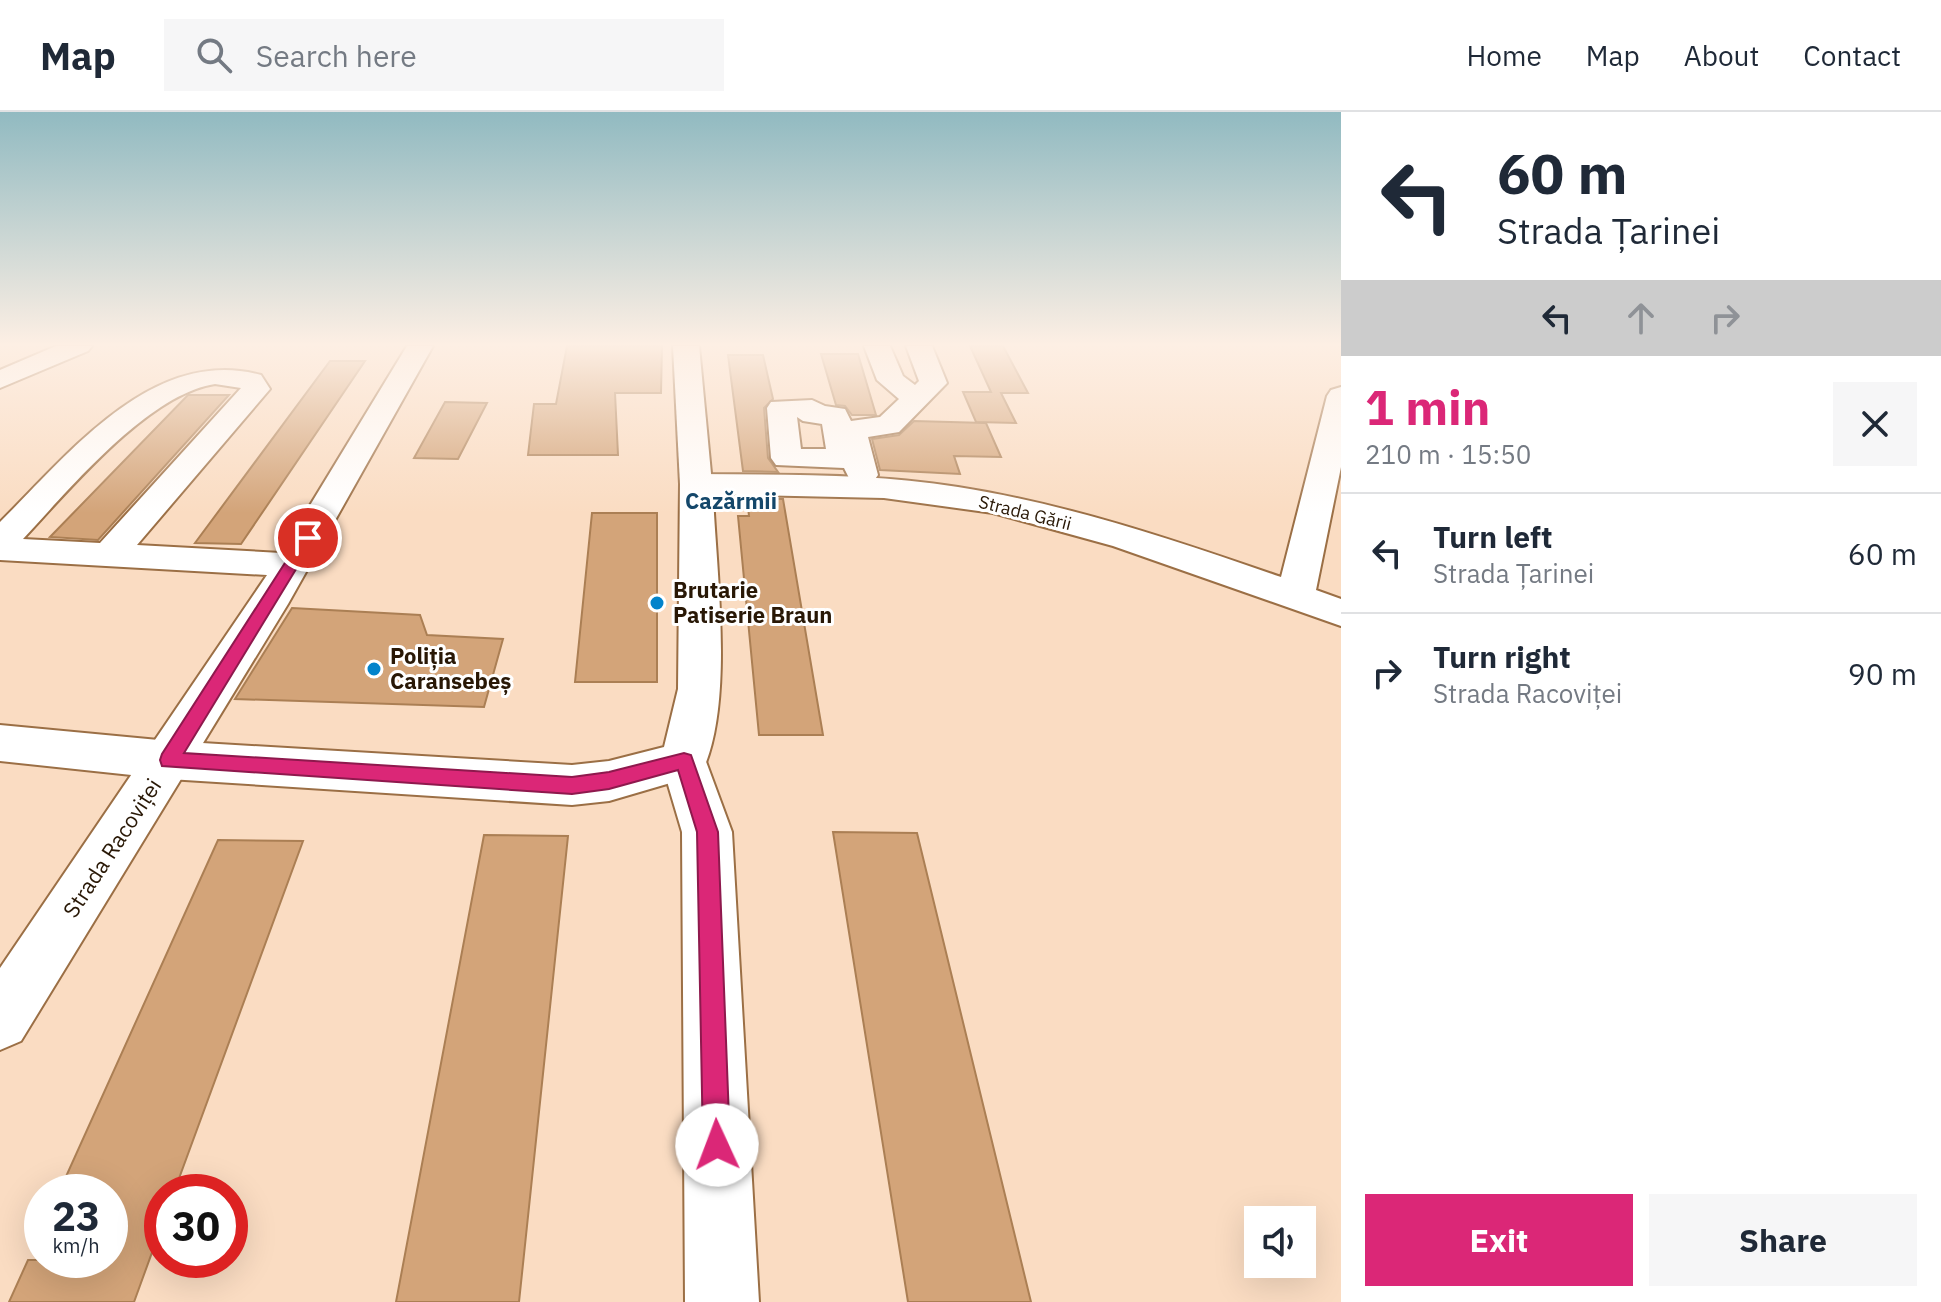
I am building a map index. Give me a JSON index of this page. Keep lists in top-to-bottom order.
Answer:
{
  "streets": {
    "street": ["Strada Gării", "Strada Racoviței"]
  },
  "districts": ["Cazărmii"],
  "places": ["Brutarie Patiserie Braun", "Poliția Caransebeș"],
  "page": {
    "header": "Map",
    "search": "Search here",
    "nav": [
      "Home",
      "Map",
      "About",
      "Contact"
    ],
    "turn": ["60 m", "Strada Țarinei"],
    "heading": ["1 min", "210 m · 15:50"],
    "list": [
      {
        "name": "Turn left",
        "note": "Strada Țarinei",
        "value": "60 m"
      },
      {
        "name": "Turn right",
        "note": "Strada Racoviței",
        "value": "90 m"
      }
    ],
    "speed": "23 km/h",
    "limit": "30",
    "buttons": ["Exit", "Share"]
  }
}
